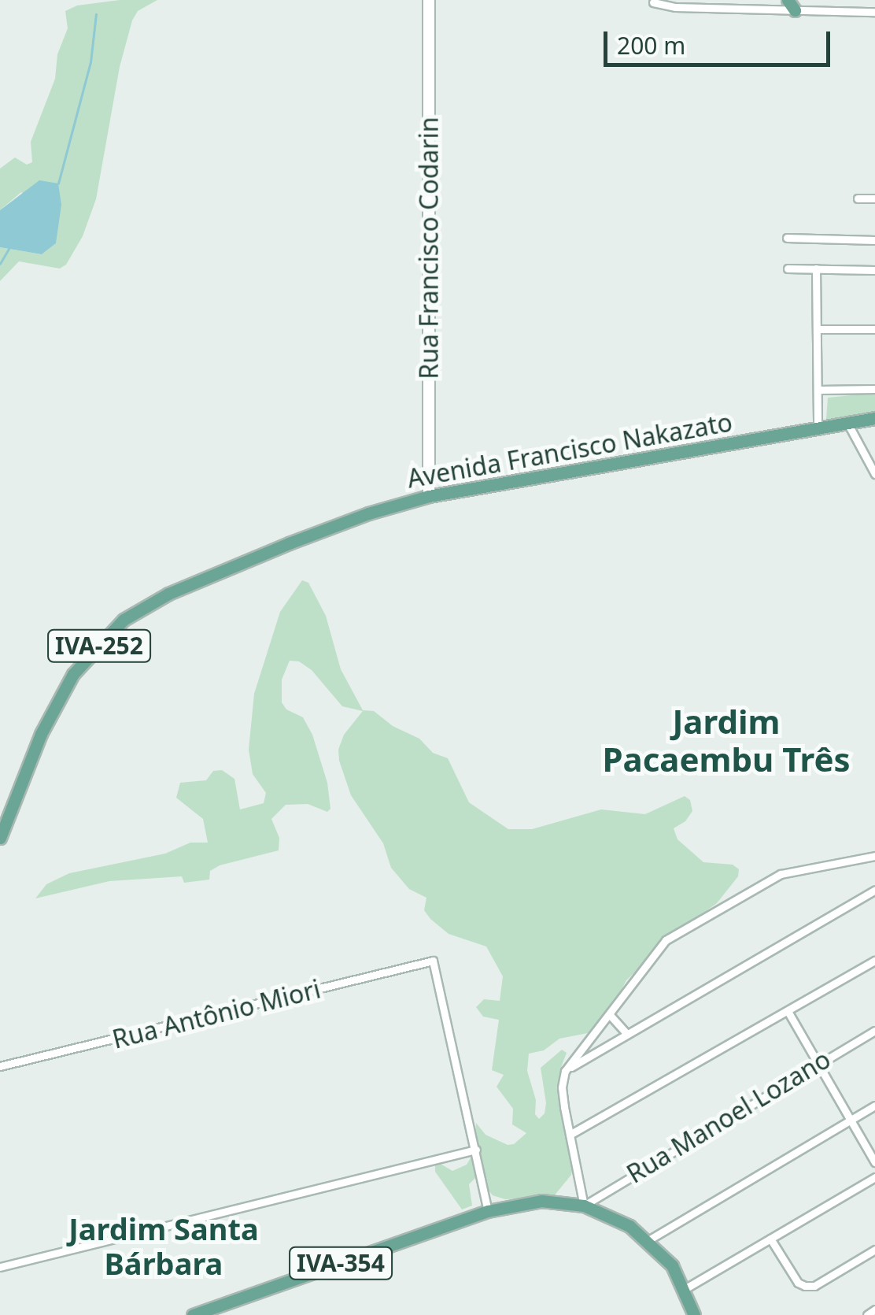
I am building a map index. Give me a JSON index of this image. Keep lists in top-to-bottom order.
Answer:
{
  "streets": {
    "main road": ["Avenida Francisco Nakazato", "IVA-252", "IVA-354"],
    "street": ["Rua Francisco Codarin", "Rua Antônio Miori", "Rua Manoel Lozano"]
  },
  "crossings": [
    ["Rua Francisco Codarin", "Avenida Francisco Nakazato"],
    ["Rua Manoel Lozano", "IVA-354"]
  ],
  "districts": ["Jardim Pacaembu Três", "Jardim Santa Bárbara"],
  "scale_bar": "200 m"
}
